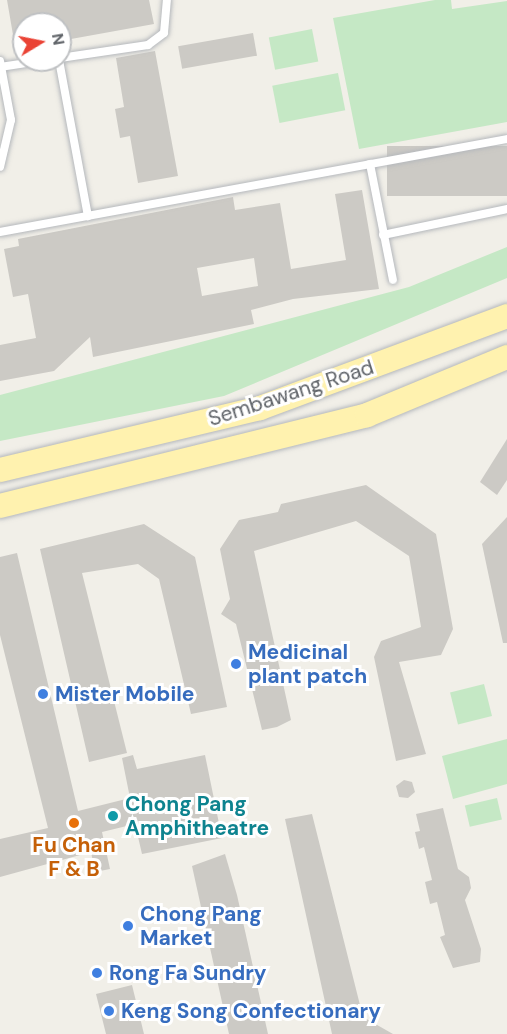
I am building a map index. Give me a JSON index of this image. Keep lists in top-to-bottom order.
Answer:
{
  "streets": {
    "main road": ["Sembawang Road"]
  },
  "places": [
    "Medicinal plant patch",
    "Mister Mobile",
    "Chong Pang Amphitheatre",
    "Fu Chan F & B",
    "Chong Pang Market",
    "Rong Fa Sundry",
    "Keng Song Confectionary"
  ],
  "north": "right"
}
